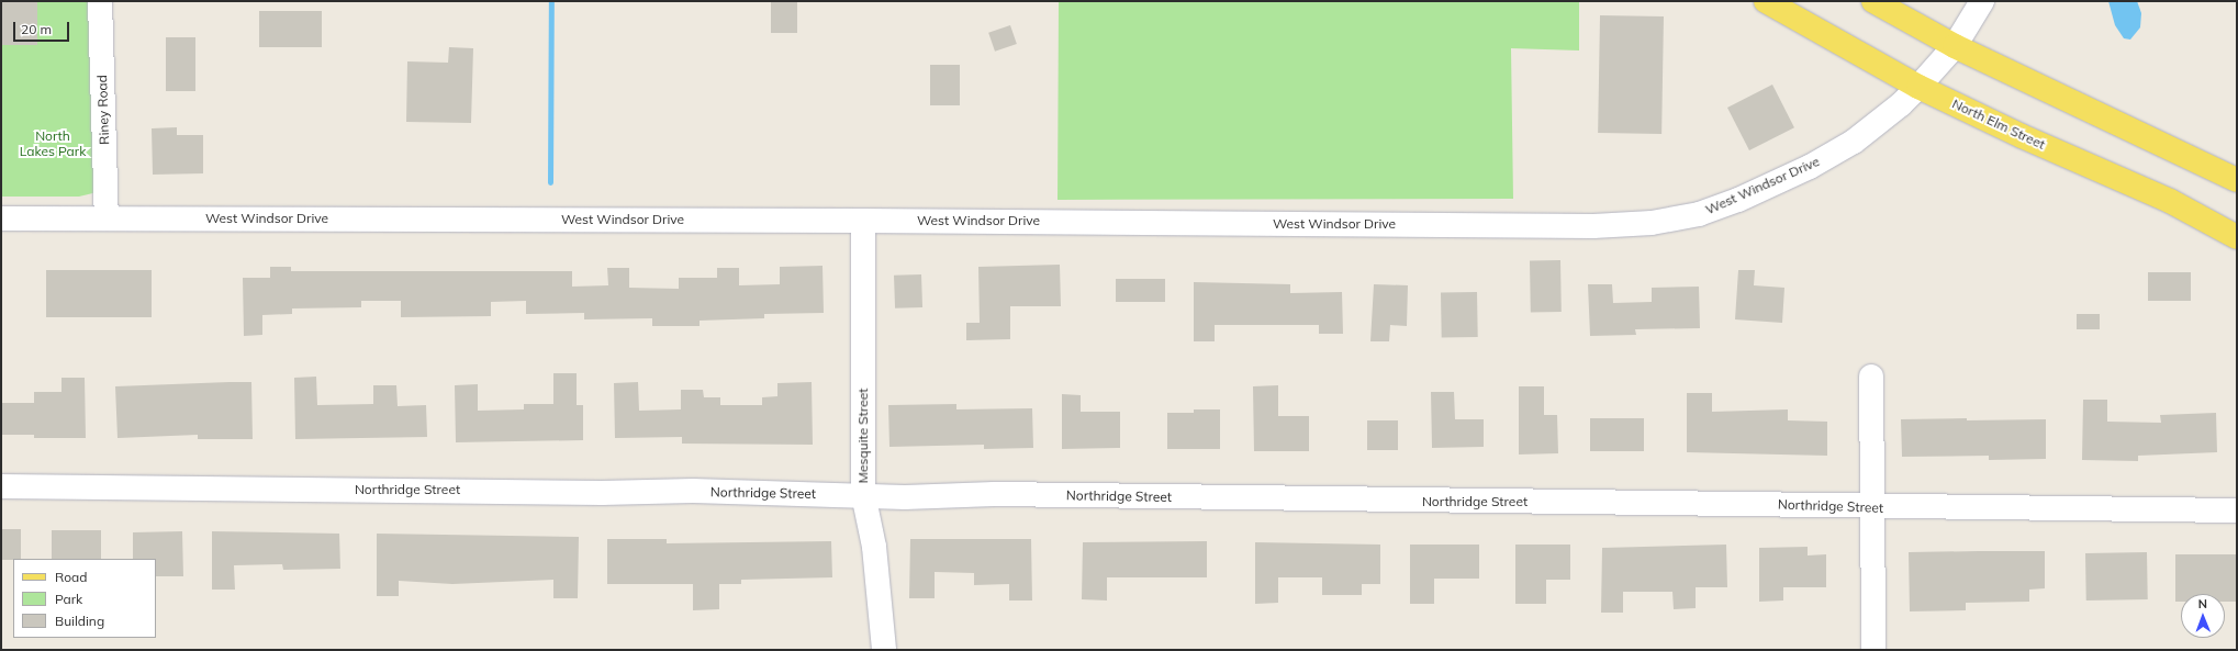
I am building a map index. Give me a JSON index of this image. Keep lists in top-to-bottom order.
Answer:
{
  "streets": {
    "main road": ["North Elm Street"],
    "street": [
      "Riney Road",
      "West Windsor Drive",
      "Mesquite Street",
      "Northridge Street"
    ]
  },
  "crossings": [
    ["Riney Road", "West Windsor Drive"],
    ["North Elm Street", "West Windsor Drive"],
    ["West Windsor Drive", "Mesquite Street"],
    ["Mesquite Street", "Northridge Street"]
  ],
  "parks": ["North Lakes Park"],
  "legend": ["Road", "Park", "Building"],
  "scale_bar": "20 m",
  "north": "top"
}
